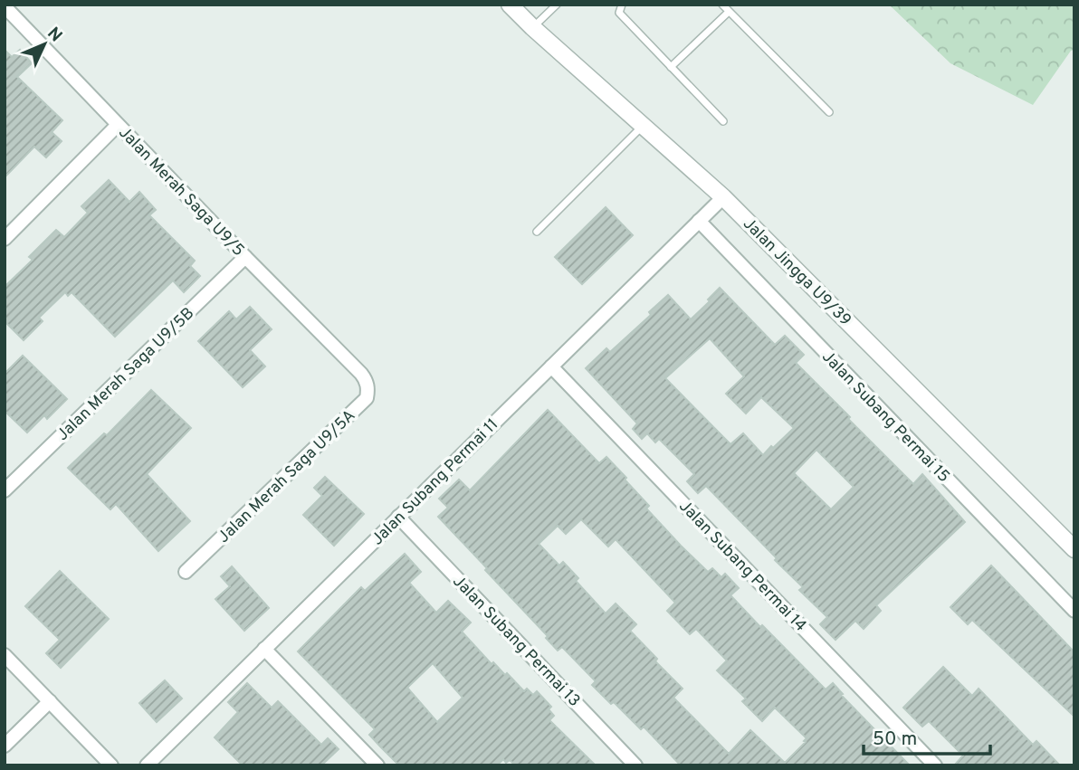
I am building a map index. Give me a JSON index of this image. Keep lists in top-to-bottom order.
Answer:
{
  "streets": {
    "street": [
      "Jalan Merah Saga U9/5",
      "Jalan Jingga U9/39",
      "Jalan Merah Saga U9/5B",
      "Jalan Subang Permai 15",
      "Jalan Merah Saga U9/5A",
      "Jalan Subang Permai 11",
      "Jalan Subang Permai 14",
      "Jalan Subang Permai 13"
    ]
  },
  "crossings": [
    ["Jalan Merah Saga U9/5", "Jalan Merah Saga U9/5B"],
    ["Jalan Merah Saga U9/5", "Jalan Merah Saga U9/5A"],
    ["Jalan Jingga U9/39", "Jalan Subang Permai 11"],
    ["Jalan Subang Permai 15", "Jalan Subang Permai 11"],
    ["Jalan Subang Permai 11", "Jalan Subang Permai 14"],
    ["Jalan Subang Permai 11", "Jalan Subang Permai 13"]
  ],
  "scale_bar": "50 m",
  "north": "top right"
}
